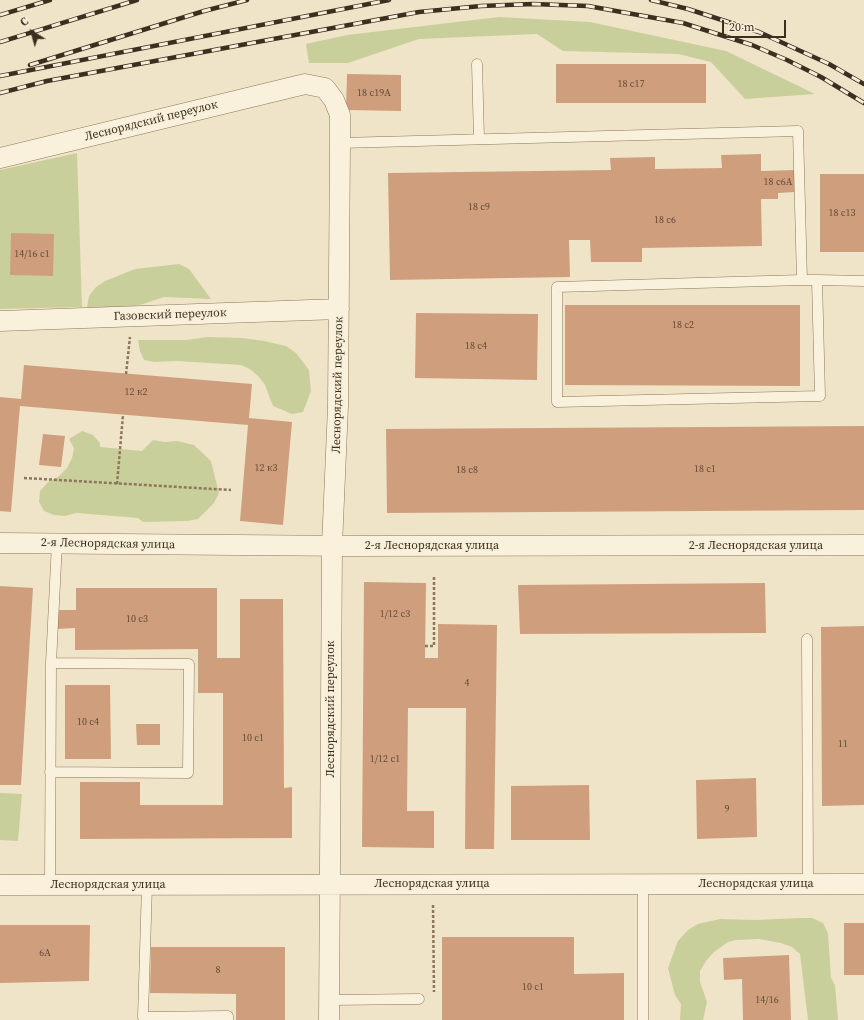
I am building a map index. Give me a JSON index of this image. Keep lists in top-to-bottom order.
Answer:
{
  "streets": {
    "street": [
      "Леснорядский переулок",
      "Газовский переулок",
      "2-я Леснорядская улица",
      "Леснорядская улица"
    ]
  },
  "crossings": [
    ["Леснорядский переулок", "Газовский переулок"],
    ["Леснорядский переулок", "2-я Леснорядская улица"],
    ["Леснорядский переулок", "Леснорядская улица"]
  ],
  "house_numbers": [
    "18 с17",
    "18 с19А",
    "18 с6А",
    "18 с9",
    "18 с13",
    "18 с6",
    "14/16 с1",
    "18 с2",
    "18 с4",
    "12 к2",
    "12 к3",
    "18 с1",
    "18 с8",
    "1/12 с3",
    "10 c3",
    "4",
    "10 с4",
    "10 с1",
    "11",
    "1/12 с1",
    "9",
    "6А",
    "8",
    "10 с1",
    "14/16"
  ],
  "scale_bar": "20 m",
  "north": "top left"
}
